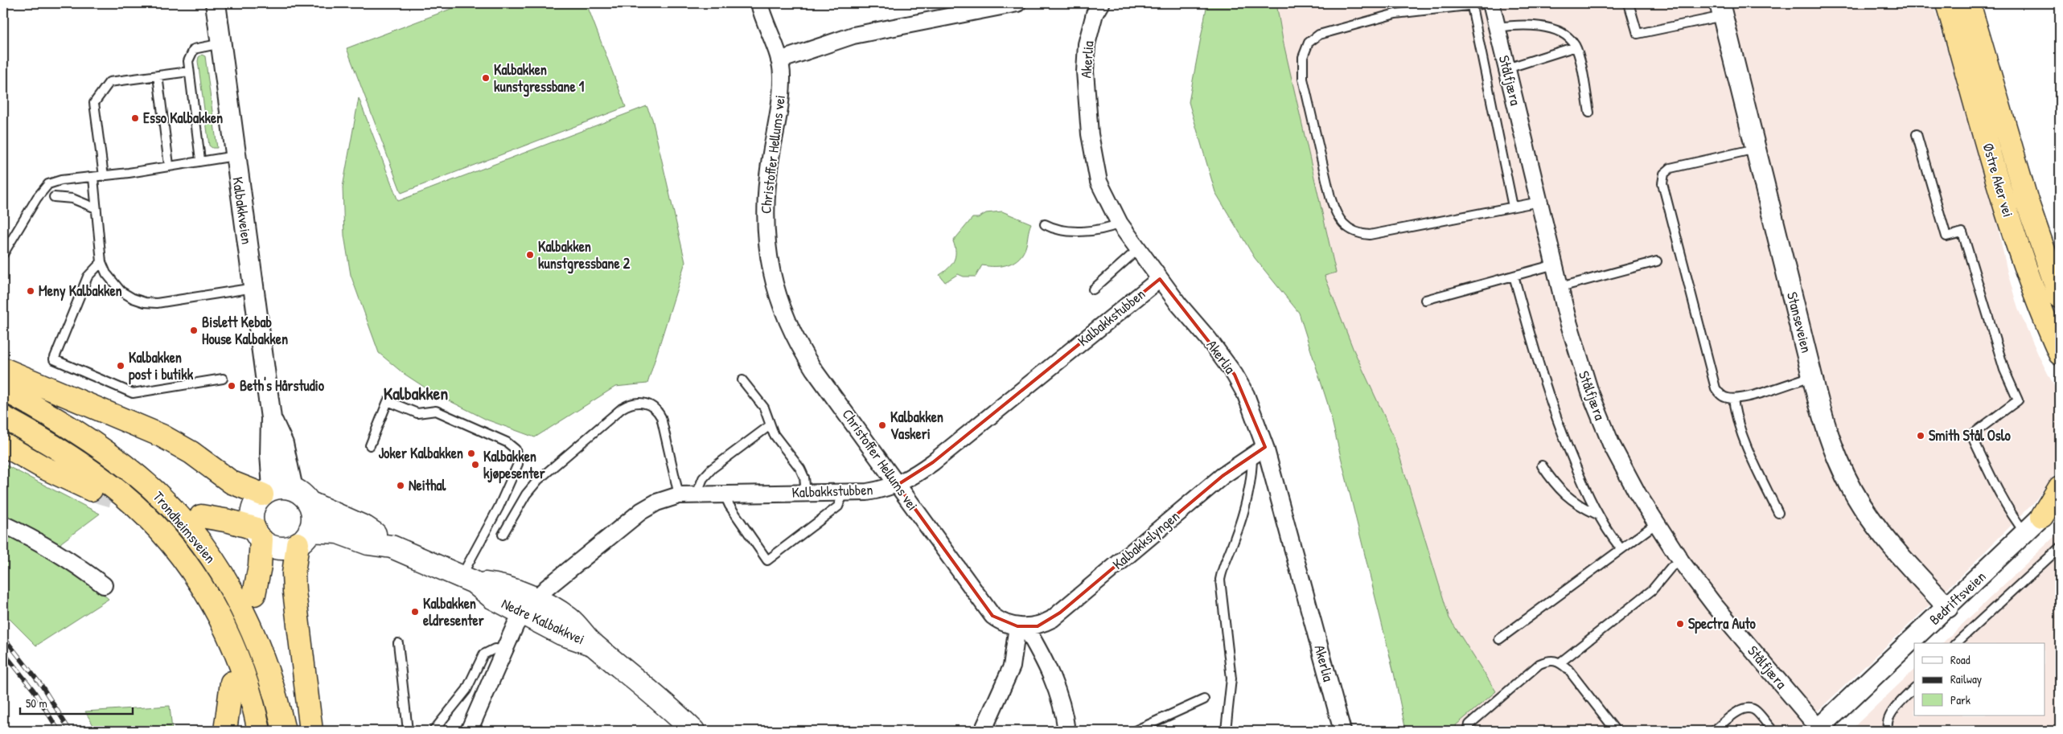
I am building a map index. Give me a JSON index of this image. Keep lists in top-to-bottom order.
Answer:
{
  "streets": {
    "highway": ["Østre Aker vei", "Trondheimsveien"],
    "main road": ["Nedre Kalbakkvei"],
    "street": [
      "Akerlia",
      "Stålfjæra",
      "Christoffer Hellums vei",
      "Kalbakkveien",
      "Kalbakkstubben",
      "Stanseveien",
      "Kalbakkslyngen",
      "Bedriftsveien"
    ]
  },
  "crossings": [
    ["Akerlia", "Kalbakkstubben"],
    ["Akerlia", "Kalbakkslyngen"],
    ["Stålfjæra", "Bedriftsveien"],
    ["Christoffer Hellums vei", "Kalbakkstubben"],
    ["Christoffer Hellums vei", "Kalbakkslyngen"],
    ["Kalbakkveien", "Nedre Kalbakkvei"],
    ["Kalbakkstubben", "Nedre Kalbakkvei"],
    ["Stanseveien", "Bedriftsveien"]
  ],
  "districts": ["Kalbakken"],
  "places": [
    "Kalbakken kunstgressbane 1",
    "Esso Kalbakken",
    "Kalbakken kunstgressbane 2",
    "Meny Kalbakken",
    "Bislett Kebab House Kalbakken",
    "Kalbakken post i butikk",
    "Beth's Hårstudio",
    "Kalbakken Vaskeri",
    "Smith Stål Oslo",
    "Joker Kalbakken",
    "Kalbakken kjøpesenter",
    "Neithal",
    "Kalbakken eldresenter",
    "Spectra Auto"
  ],
  "legend": ["Road", "Railway", "Park"],
  "scale_bar": "50 m"
}
